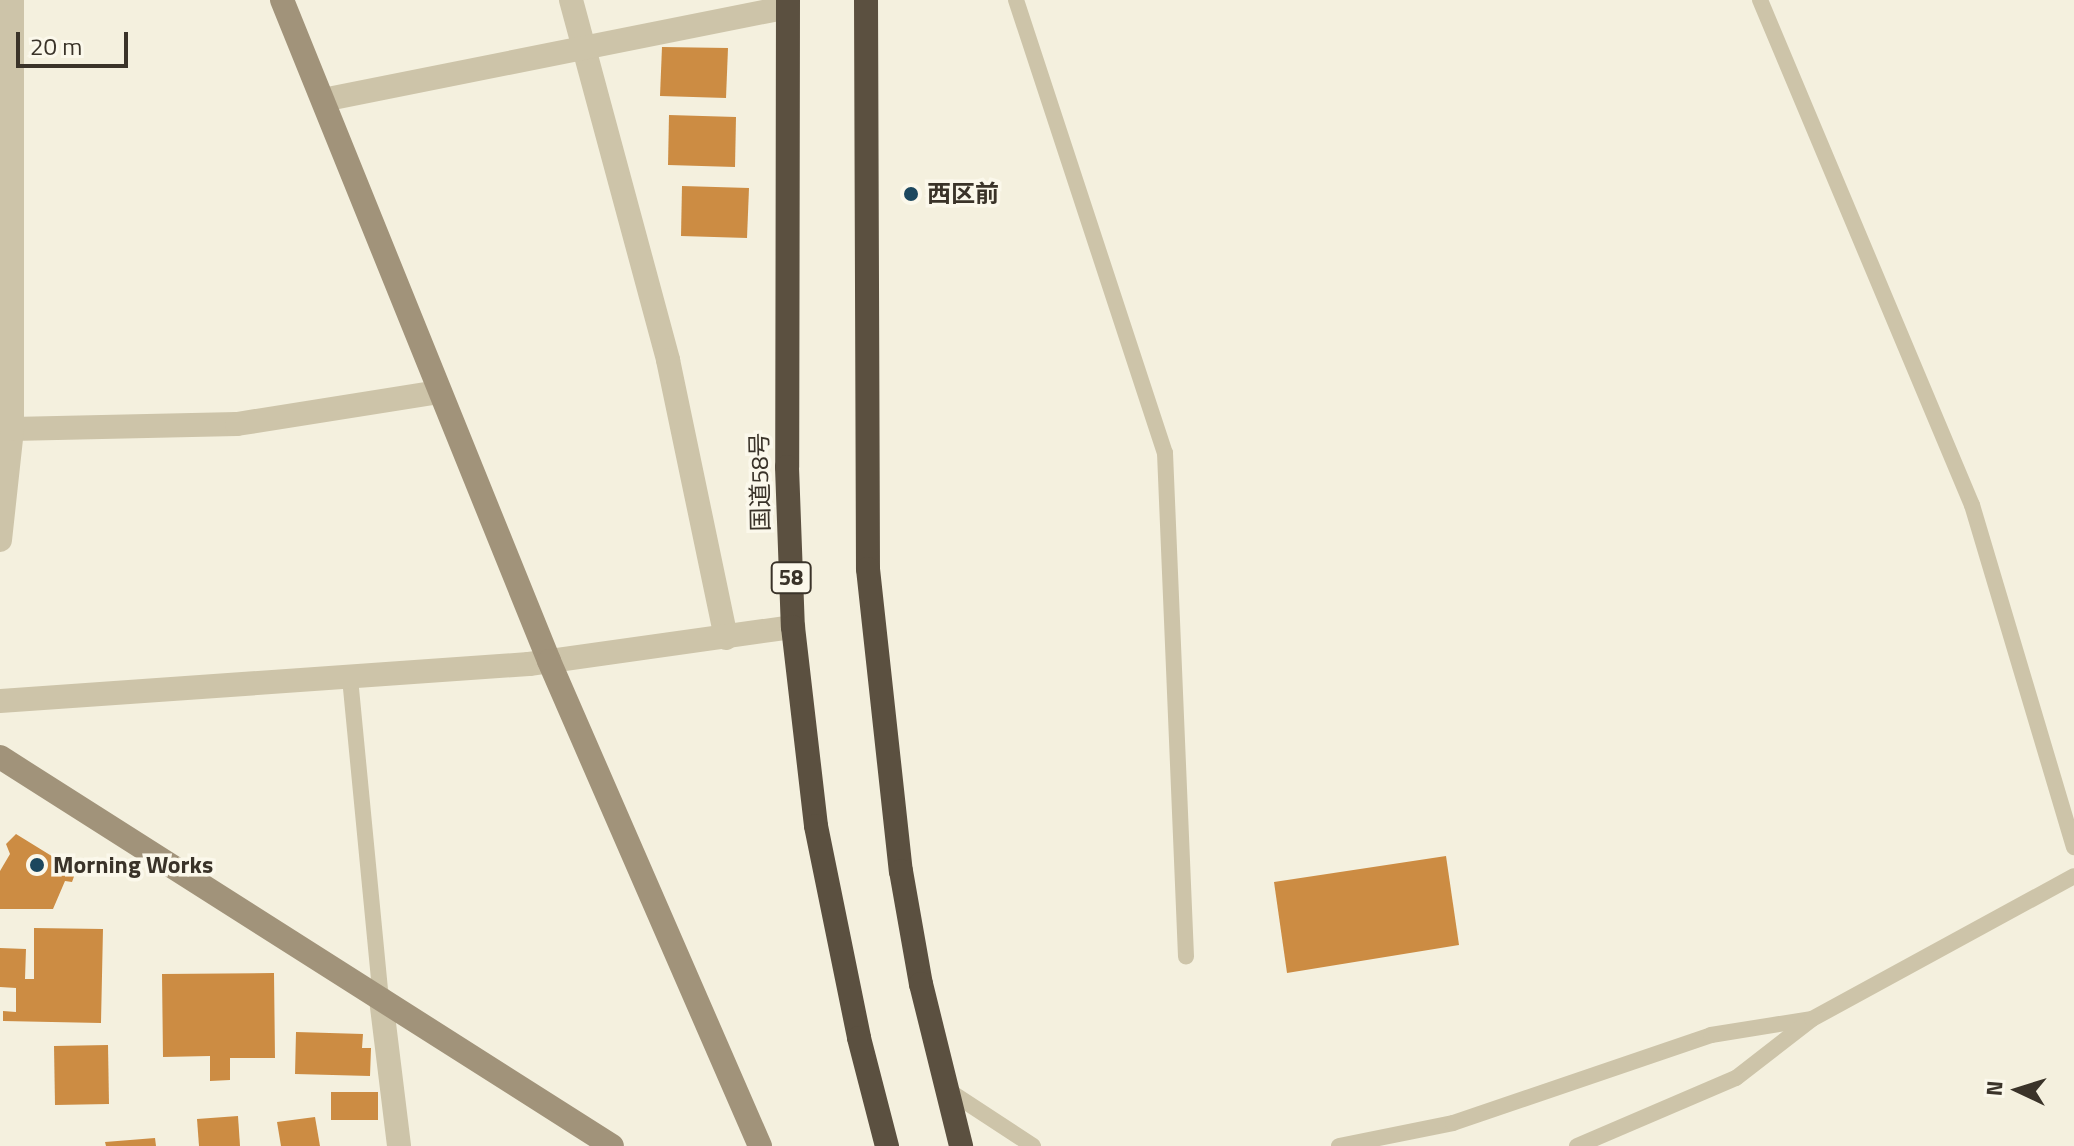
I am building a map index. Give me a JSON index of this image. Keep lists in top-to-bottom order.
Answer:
{
  "streets": {
    "highway": ["国道58号", "58"]
  },
  "places": ["西区前", "Morning Works"],
  "scale_bar": "20 m",
  "north": "left"
}
